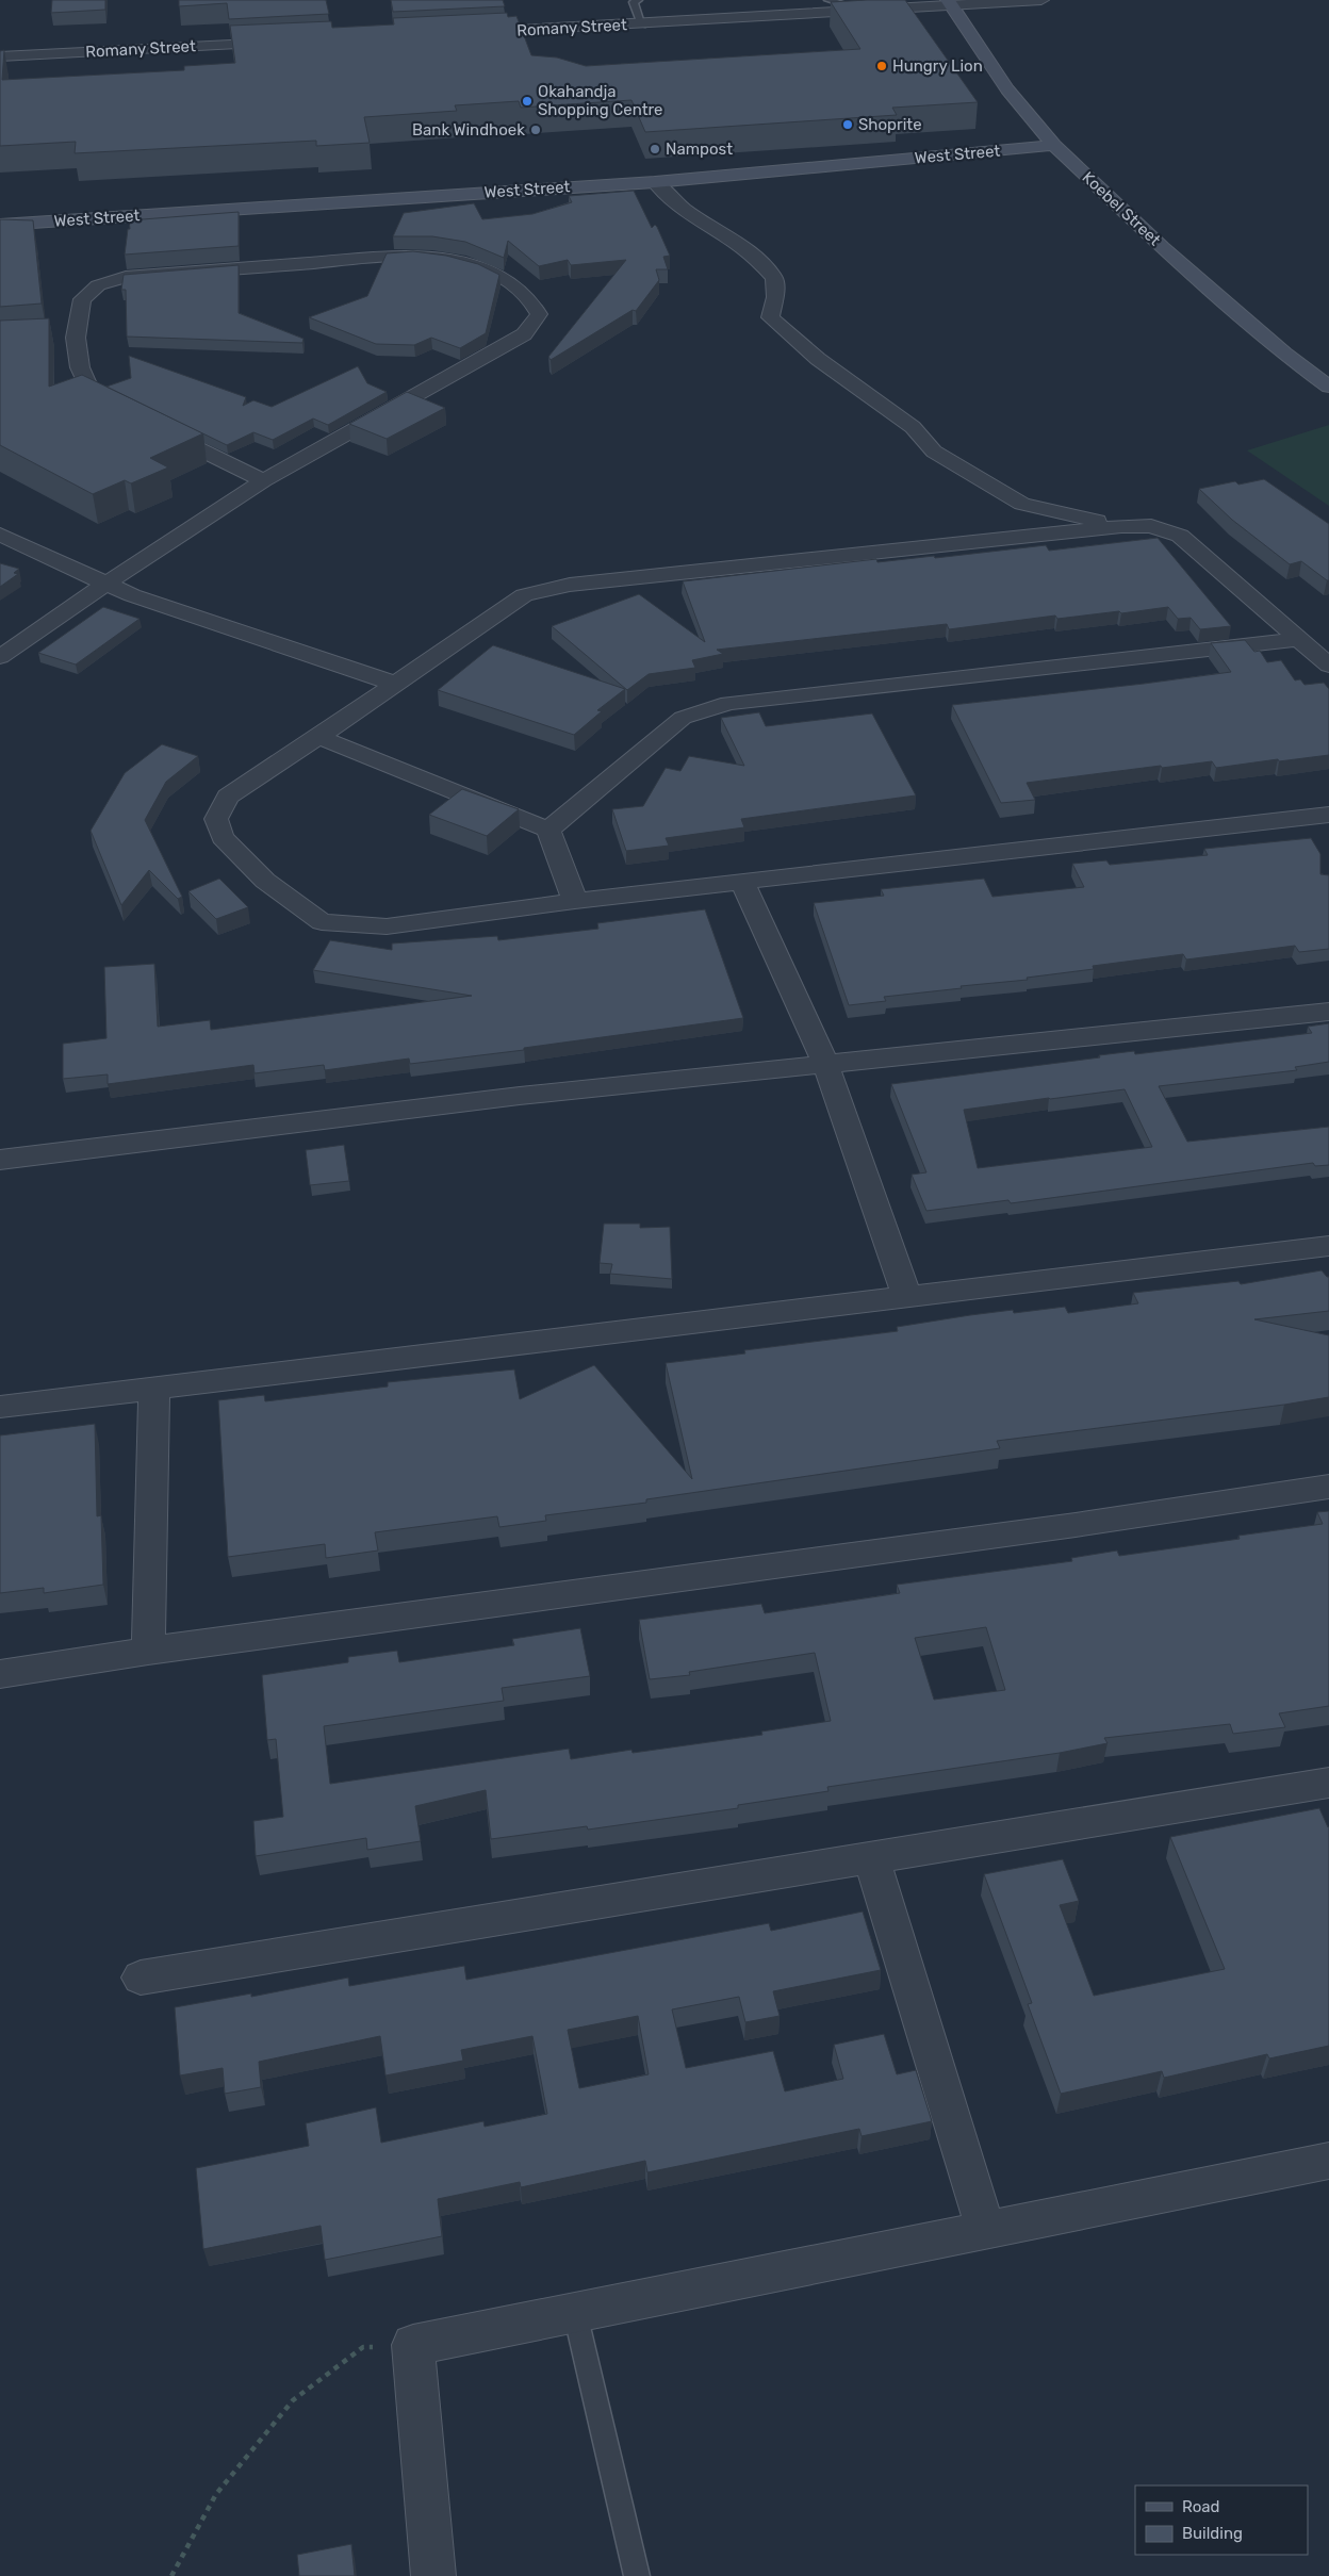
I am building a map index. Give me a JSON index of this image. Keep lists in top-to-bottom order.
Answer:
{
  "streets": {
    "street": ["Romany Street", "West Street", "Koebel Street"]
  },
  "crossings": [
    ["Romany Street", "Koebel Street"],
    ["West Street", "Koebel Street"]
  ],
  "places": [
    "Hungry Lion",
    "Okahandja Shopping Centre",
    "Shoprite",
    "Bank Windhoek",
    "Nampost"
  ],
  "legend": ["Road", "Building"]
}
